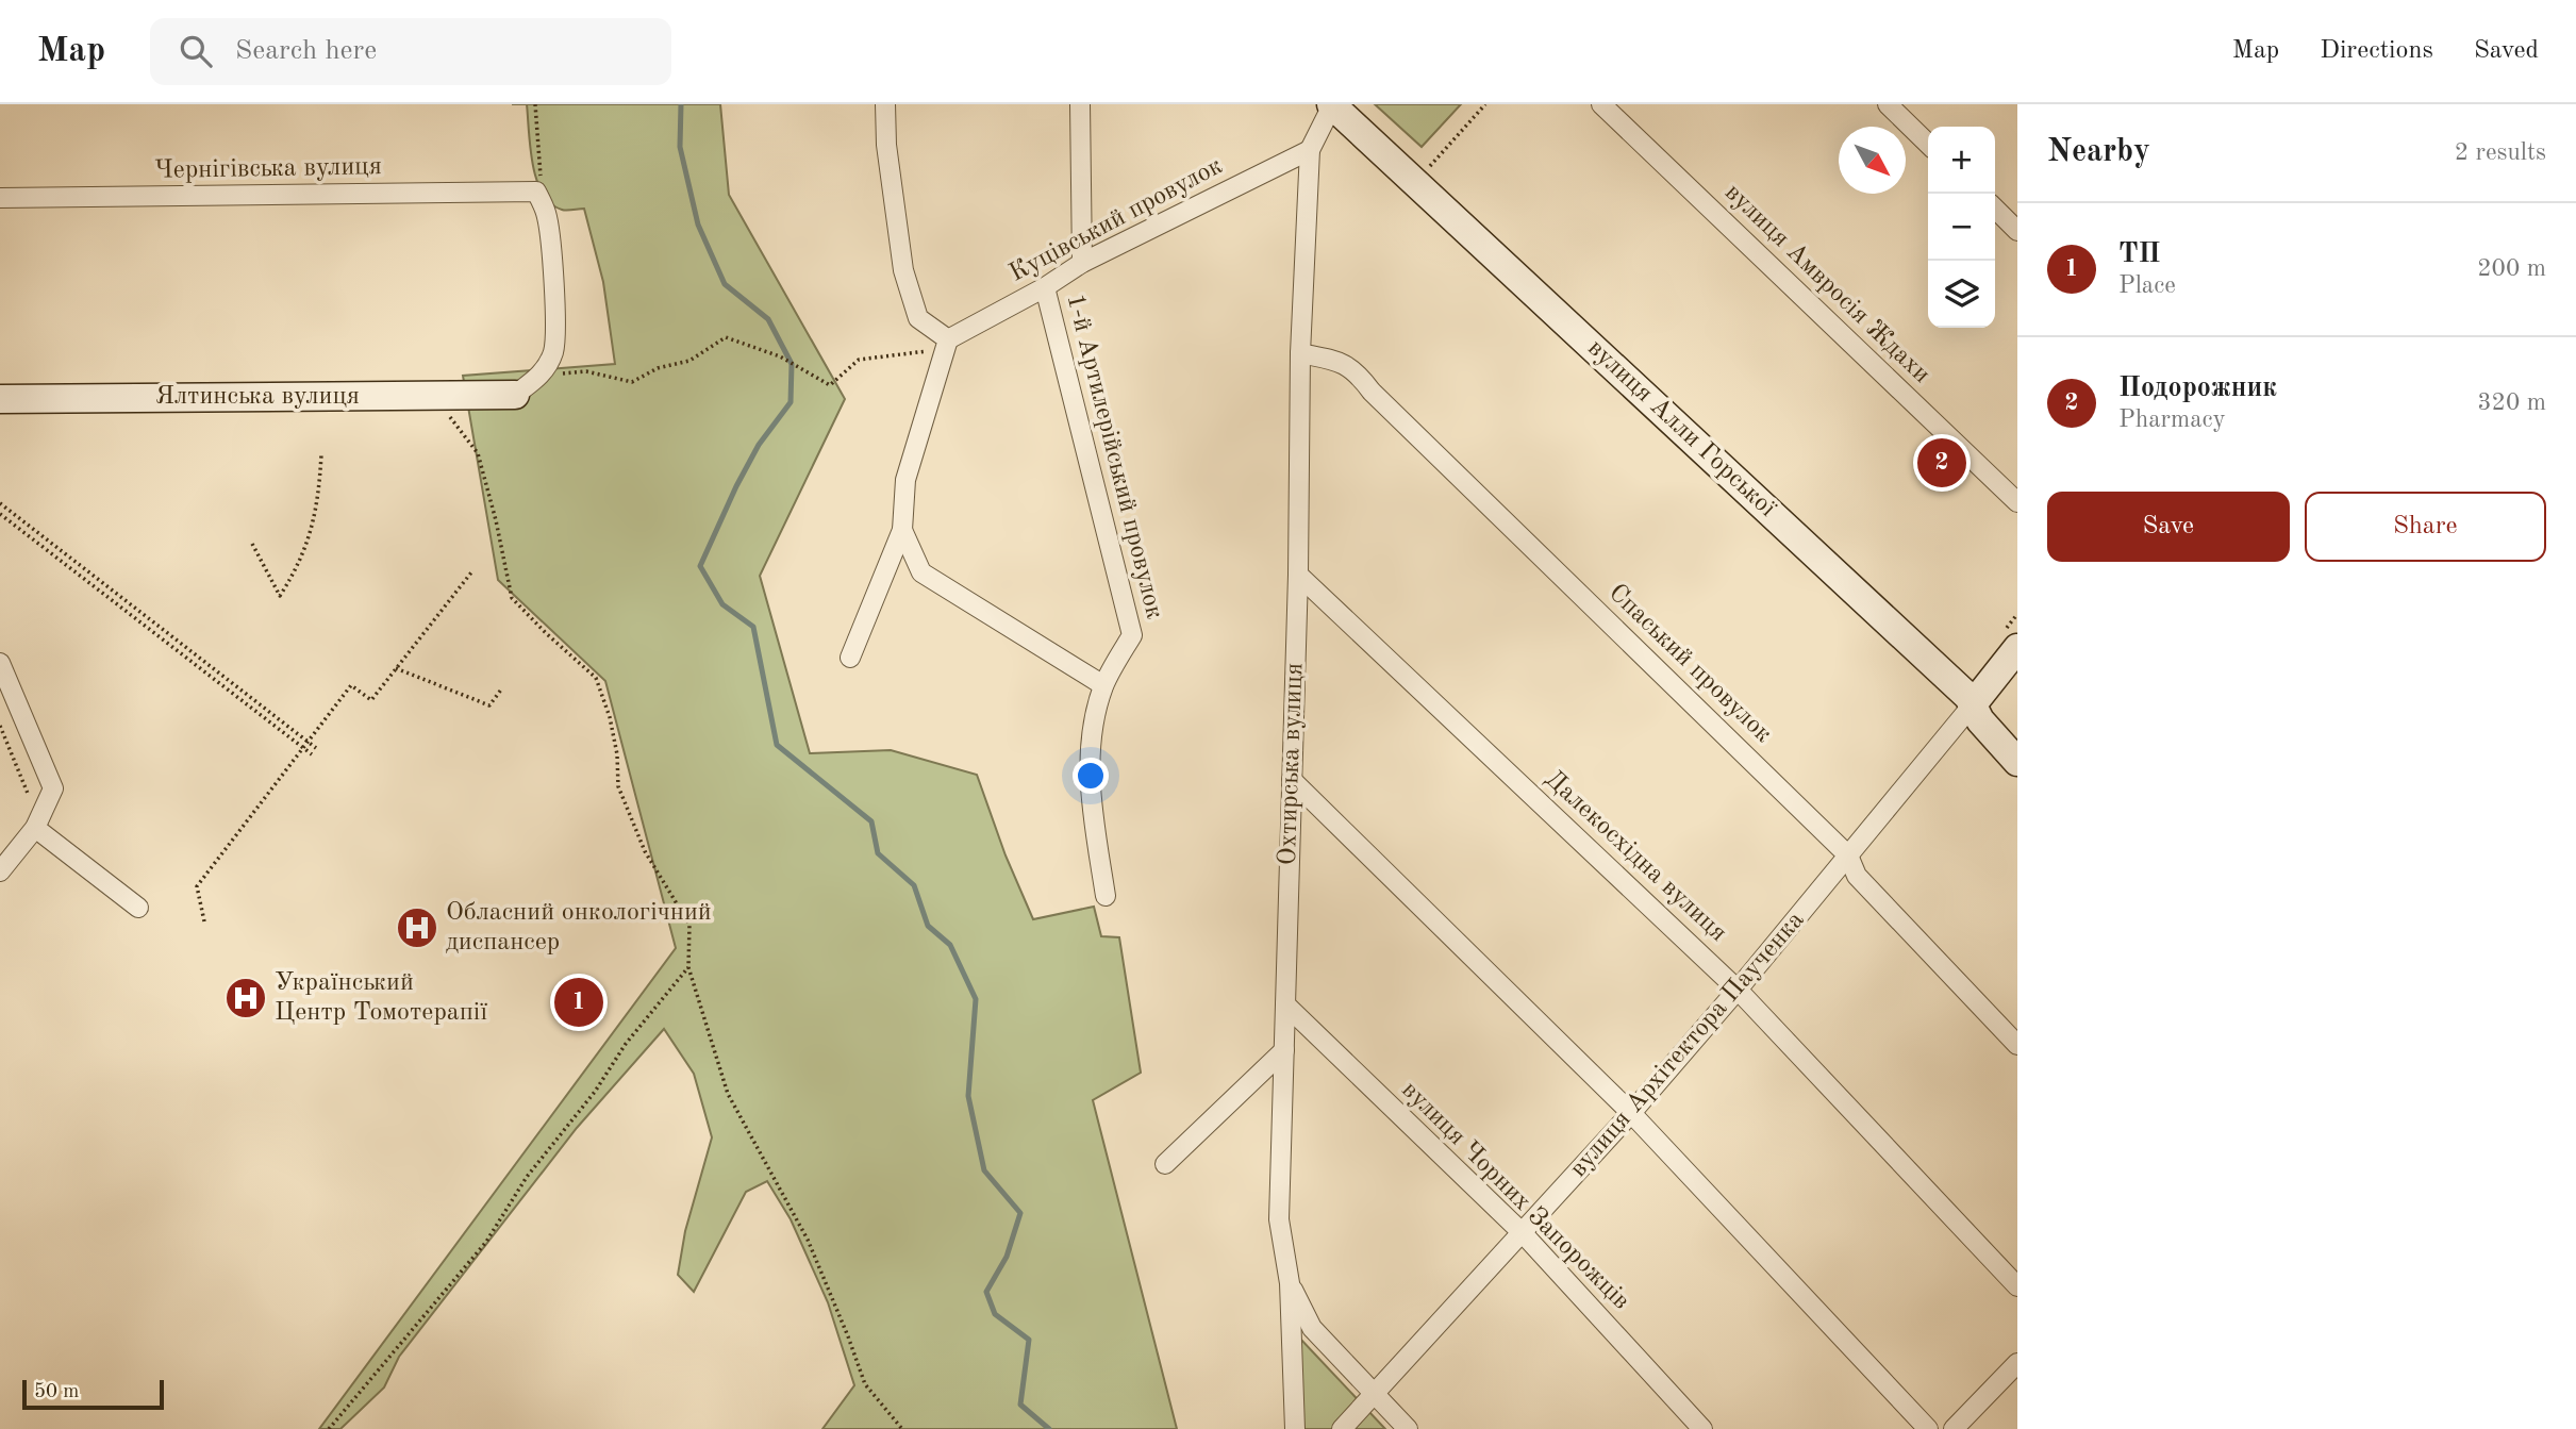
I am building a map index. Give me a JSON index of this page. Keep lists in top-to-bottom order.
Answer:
{
  "streets": {
    "street": [
      "Чернігівська вулиця",
      "Куцівський провулок",
      "вулиця Амвросія Ждахи",
      "Ялтинська вулиця",
      "вулиця Алли Горської",
      "1-й Артилерійський провулок",
      "Спаський провулок",
      "Охтирська вулиця",
      "Далекосхідна вулиця",
      "вулиця Архітектора Паученка",
      "вулиця Чорних Запорожців"
    ]
  },
  "crossings": [
    ["Куцівський провулок", "1-й Артилерійський провулок"],
    ["Куцівський провулок", "Охтирська вулиця"],
    ["вулиця Алли Горської", "Охтирська вулиця"],
    ["вулиця Алли Горської", "вулиця Архітектора Паученка"],
    ["Спаський провулок", "Охтирська вулиця"],
    ["Спаський провулок", "вулиця Архітектора Паученка"],
    ["Охтирська вулиця", "Далекосхідна вулиця"],
    ["Охтирська вулиця", "вулиця Чорних Запорожців"],
    ["Далекосхідна вулиця", "вулиця Архітектора Паученка"],
    ["вулиця Архітектора Паученка", "вулиця Чорних Запорожців"]
  ],
  "places": {
    "hospital": ["Обласний онкологічний диспансер", "Український Центр Томотерапії"]
  },
  "scale_bar": "50 m",
  "north": "bottom right",
  "page": {
    "header": "Map",
    "search": "Search here",
    "nav": ["Map", "Directions", "Saved"],
    "heading": ["Nearby", "2 results"],
    "map_buttons": ["+", "−"],
    "list": [
      {
        "mark": "1",
        "name": "ТП",
        "note": "Place",
        "value": "200 m"
      },
      {
        "mark": "2",
        "name": "Подорожник",
        "note": "Pharmacy",
        "value": "320 m"
      }
    ],
    "pins": ["2", "1"],
    "buttons": ["Save", "Share"],
    "scale": "50 m"
  }
}
